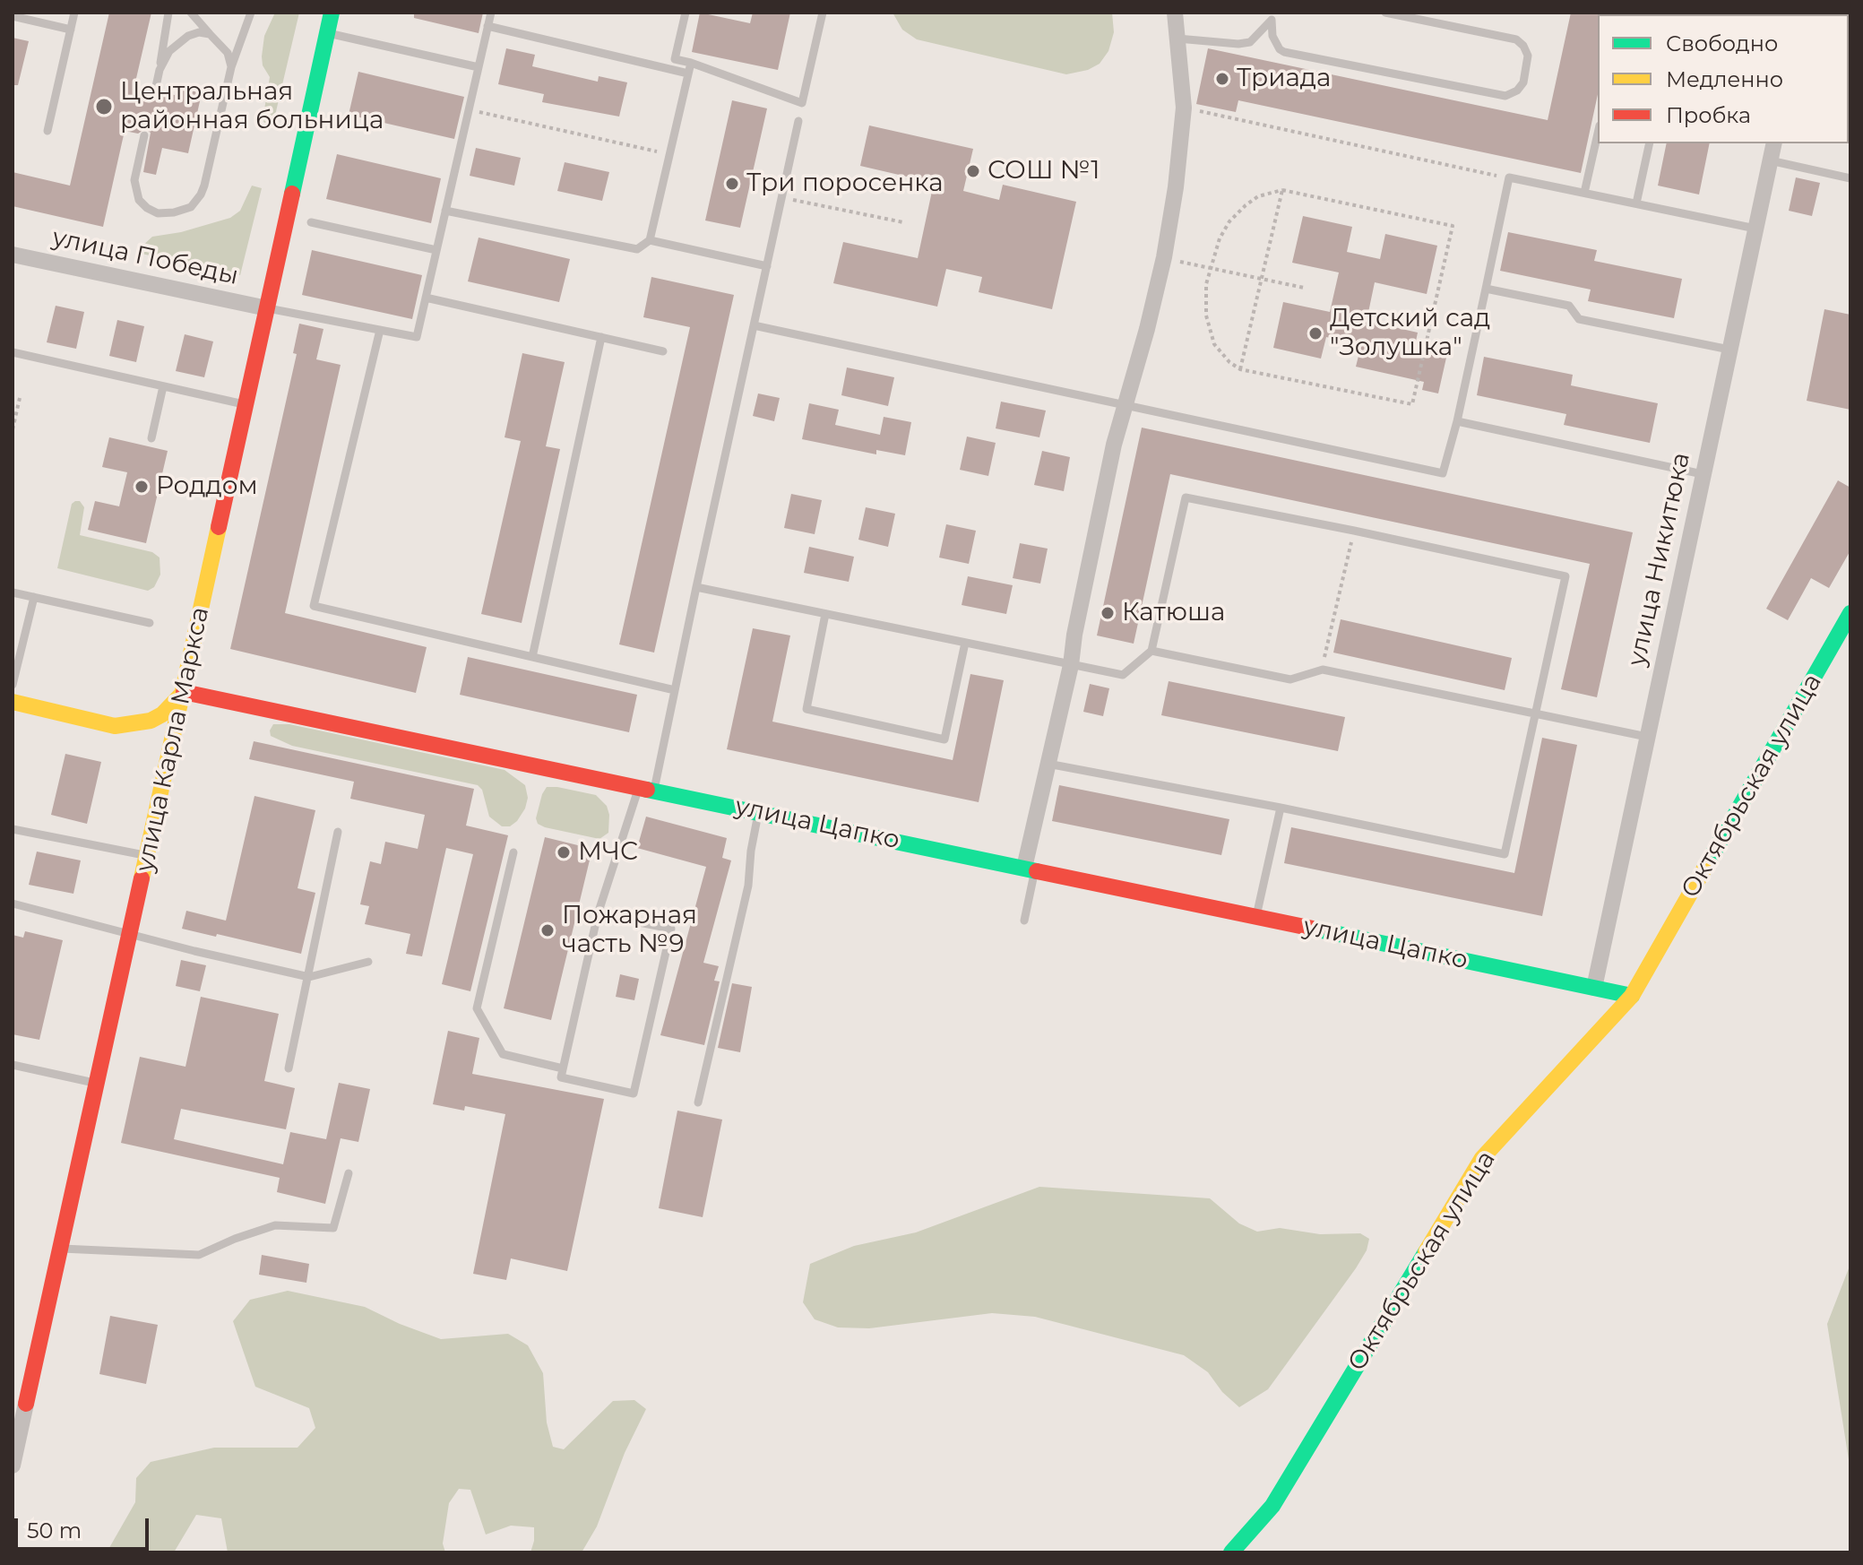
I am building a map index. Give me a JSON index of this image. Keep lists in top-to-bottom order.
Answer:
{
  "streets": {
    "street": [
      "улица Победы",
      "улица Никитюка",
      "улица Карла Маркса",
      "Октябрьская улица",
      "улица Цапко"
    ]
  },
  "crossings": [
    ["улица Победы", "улица Карла Маркса"],
    ["улица Никитюка", "улица Цапко"],
    ["улица Карла Маркса", "улица Цапко"],
    ["Октябрьская улица", "улица Цапко"]
  ],
  "places": [
    "Триада",
    "Центральная районная больница",
    "СОШ №1",
    "Три поросенка",
    "Детский сад \"Золушка\"",
    "Роддом",
    "Катюша",
    "МЧС",
    "Пожарная часть №9"
  ],
  "legend": ["Свободно", "Медленно", "Пробка"],
  "scale_bar": "50 m"
}
